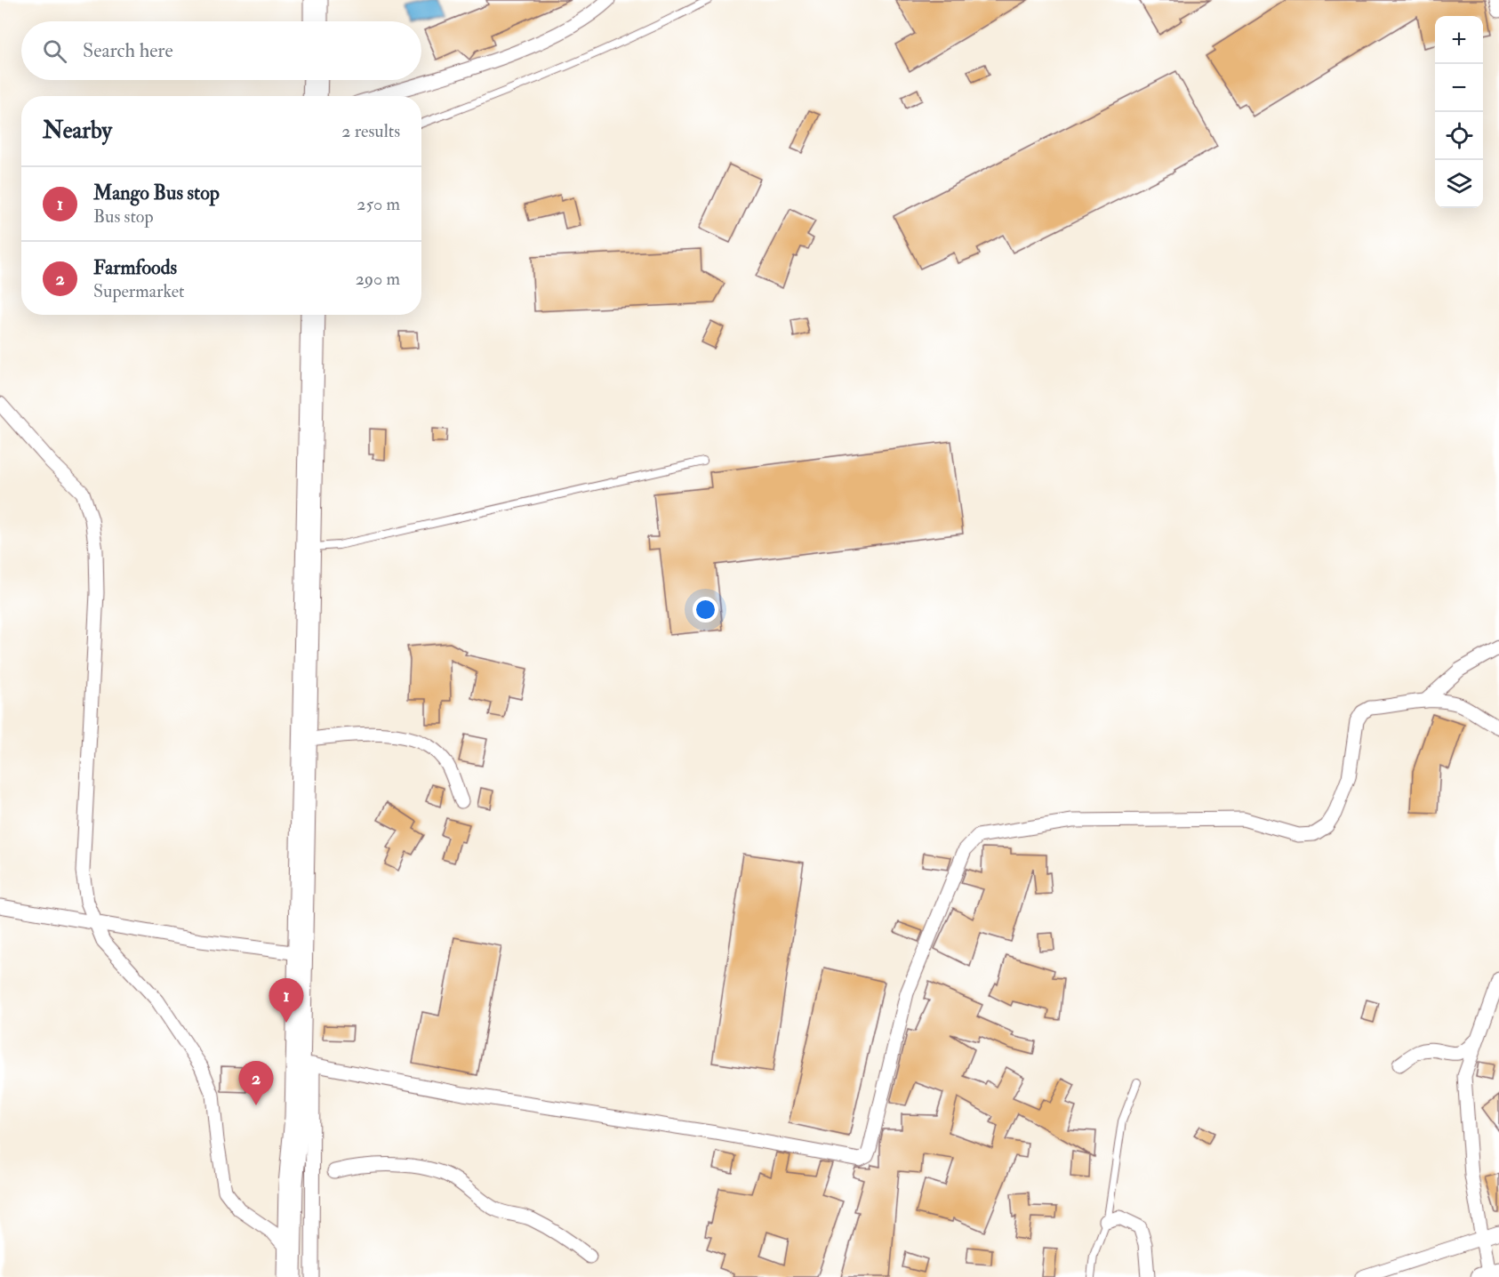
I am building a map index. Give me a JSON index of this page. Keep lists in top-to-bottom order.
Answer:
{
  "page": {
    "map_buttons": ["+", "−"],
    "search": "Search here",
    "heading": ["Nearby", "2 results"],
    "list": [
      {
        "mark": "1",
        "name": "Mango Bus stop",
        "note": "Bus stop",
        "value": "250 m"
      },
      {
        "mark": "2",
        "name": "Farmfoods",
        "note": "Supermarket",
        "value": "290 m"
      }
    ],
    "pins": ["1", "2"]
  }
}
